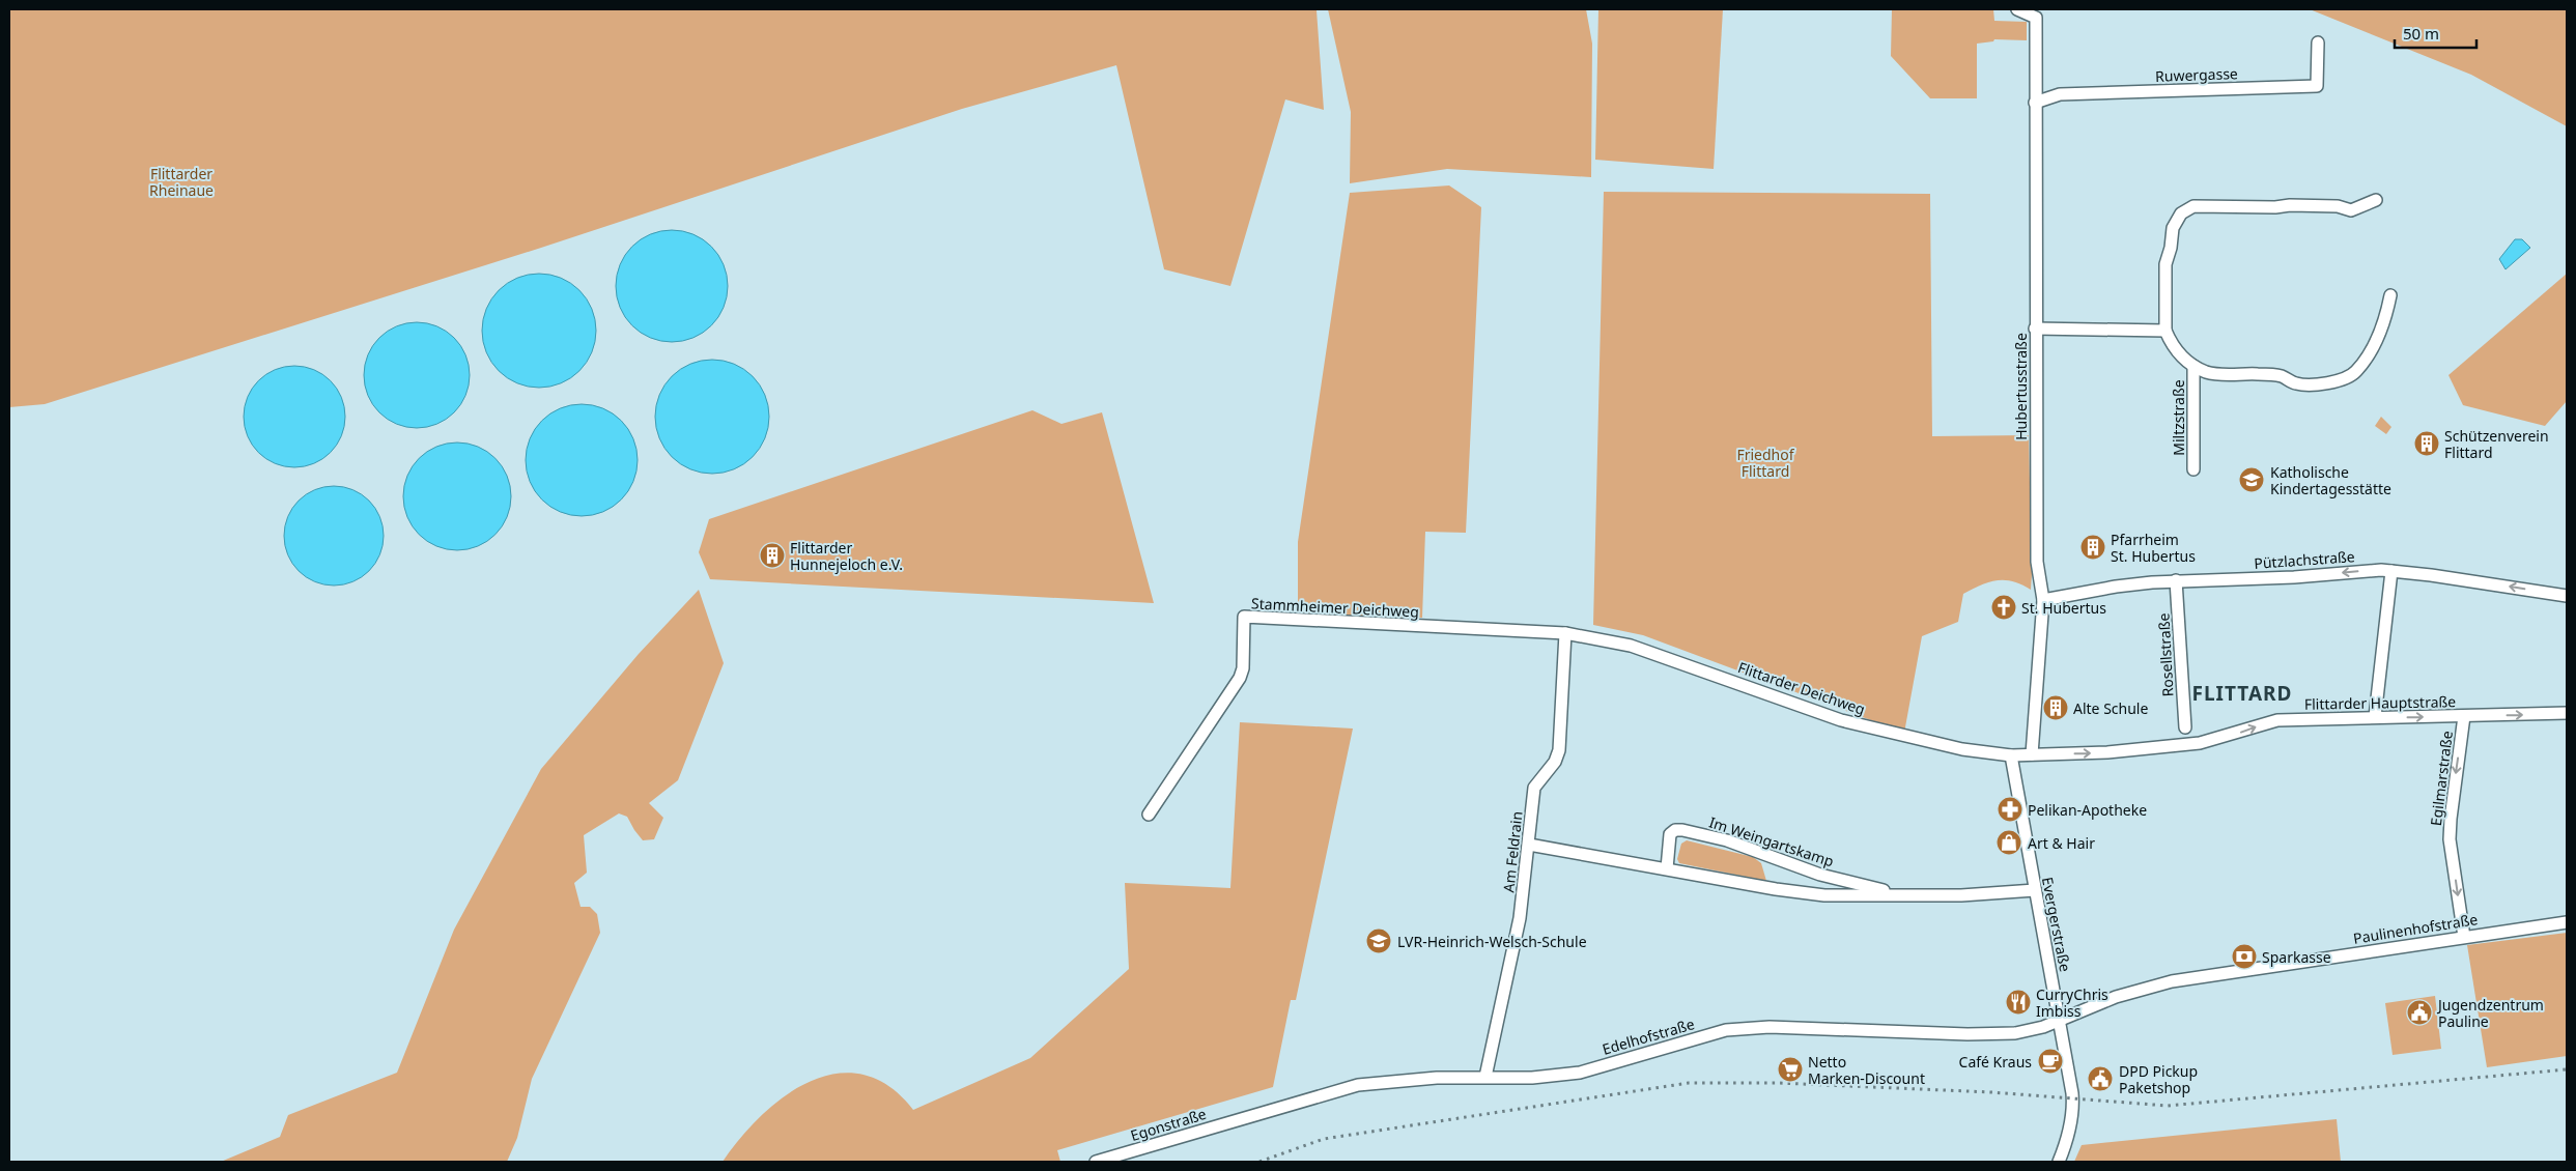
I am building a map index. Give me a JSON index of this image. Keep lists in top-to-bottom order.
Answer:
{
  "streets": {
    "street": [
      "Ruwergasse",
      "Hubertusstraße",
      "Miltzstraße",
      "Pützlachstraße",
      "Stammheimer Deichweg",
      "Rosellstraße",
      "Flittarder Deichweg",
      "Flittarder Hauptstraße",
      "Egilmarstraße",
      "Im Weingartskamp",
      "Am Feldrain",
      "Evergerstraße",
      "Paulinenhofstraße",
      "Edelhofstraße",
      "Egonstraße"
    ]
  },
  "crossings": [
    ["Ruwergasse", "Hubertusstraße"],
    ["Hubertusstraße", "Pützlachstraße"],
    ["Hubertusstraße", "Flittarder Hauptstraße"],
    ["Pützlachstraße", "Rosellstraße"],
    ["Stammheimer Deichweg", "Flittarder Deichweg"],
    ["Stammheimer Deichweg", "Am Feldrain"],
    ["Flittarder Deichweg", "Flittarder Hauptstraße"],
    ["Flittarder Deichweg", "Evergerstraße"],
    ["Flittarder Hauptstraße", "Egilmarstraße"],
    ["Flittarder Hauptstraße", "Evergerstraße"],
    ["Egilmarstraße", "Paulinenhofstraße"],
    ["Im Weingartskamp", "Am Feldrain"],
    ["Im Weingartskamp", "Evergerstraße"],
    ["Am Feldrain", "Edelhofstraße"],
    ["Evergerstraße", "Paulinenhofstraße"],
    ["Evergerstraße", "Edelhofstraße"],
    ["Paulinenhofstraße", "Edelhofstraße"],
    ["Edelhofstraße", "Egonstraße"]
  ],
  "one_way": ["Pützlachstraße", "Flittarder Hauptstraße", "Egilmarstraße"],
  "districts": ["FLITTARD"],
  "parks": ["Flittarder Rheinaue", "Friedhof Flittard"],
  "places": {
    "building": [
      "Schützenverein Flittard",
      "Pfarrheim St. Hubertus",
      "Flittarder Hunnejeloch e.V.",
      "Alte Schule"
    ],
    "school or university": ["Katholische Kindertagesstätte", "LVR-Heinrich-Welsch-Schule"],
    "church": ["St. Hubertus"],
    "pharmacy": ["Pelikan-Apotheke"],
    "shop": ["Art & Hair"],
    "bank": ["Sparkasse"],
    "restaurant": ["CurryChris Imbiss"],
    "public building": ["Jugendzentrum Pauline", "DPD Pickup Paketshop"],
    "cafe": ["Café Kraus"],
    "supermarket": ["Netto Marken-Discount"]
  },
  "scale_bar": "50 m"
}
